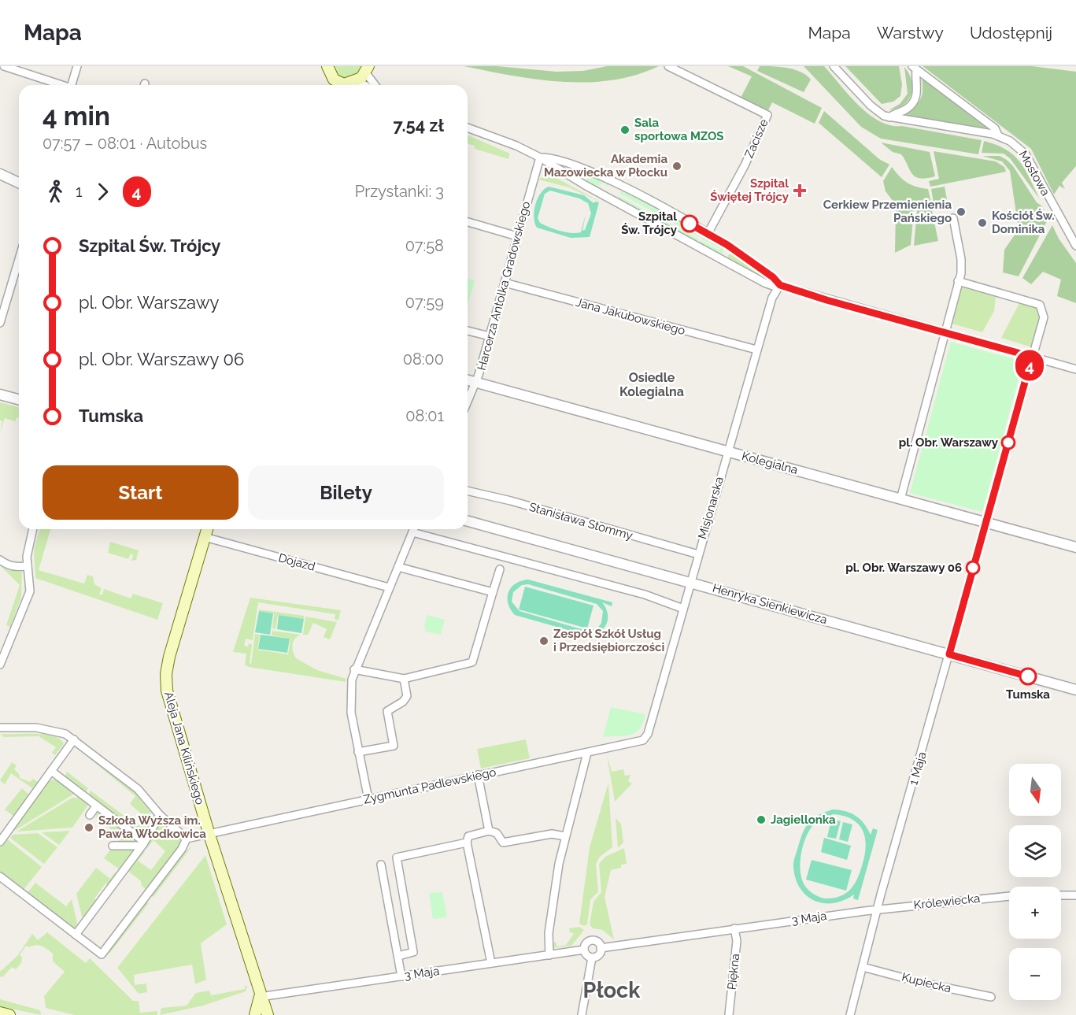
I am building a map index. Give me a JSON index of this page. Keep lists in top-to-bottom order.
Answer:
{
  "streets": {
    "main road": ["Aleja Jana Kilińskiego"],
    "street": [
      "Zacisze",
      "Mostowa",
      "Harcerza Antolka Gradowskiego",
      "Jana Jakubowskiego",
      "Kolegialna",
      "Misjonarska",
      "Stanisława Stommy",
      "Dojazd",
      "Henryka Sienkiewicza",
      "1 Maja",
      "Zygmunta Padlewskiego",
      "Królewiecka",
      "3 Maja",
      "Piękna",
      "Kupiecka"
    ]
  },
  "crossings": [
    ["Harcerza Antolka Gradowskiego", "Jana Jakubowskiego"],
    ["Harcerza Antolka Gradowskiego", "Kolegialna"],
    ["Jana Jakubowskiego", "Misjonarska"],
    ["Kolegialna", "Misjonarska"],
    ["Kolegialna", "1 Maja"],
    ["Misjonarska", "Stanisława Stommy"],
    ["Misjonarska", "Henryka Sienkiewicza"],
    ["Misjonarska", "Zygmunta Padlewskiego"],
    ["Dojazd", "Aleja Jana Kilińskiego"],
    ["Henryka Sienkiewicza", "1 Maja"],
    ["Aleja Jana Kilińskiego", "Zygmunta Padlewskiego"],
    ["Aleja Jana Kilińskiego", "3 Maja"],
    ["1 Maja", "Królewiecka"],
    ["1 Maja", "3 Maja"],
    ["1 Maja", "Kupiecka"],
    ["Królewiecka", "3 Maja"],
    ["3 Maja", "Piękna"]
  ],
  "districts": ["Osiedle Kolegialna", "Płock"],
  "places": {
    "other": [
      "Sala sportowa MZOS",
      "Akademia Mazowiecka w Płocku",
      "Cerkiew Przemienienia Pańskiego",
      "Kościół Św. Dominika",
      "Szpital Św. Trójcy",
      "pl. Obr. Warszawy",
      "pl. Obr. Warszawy 06",
      "Zespół Szkół Usług i Przedsiębiorczości",
      "Tumska",
      "Jagiellonka",
      "Szkoła Wyższa im. Pawła Włodkowica"
    ],
    "health": ["Szpital Świętej Trójcy"]
  },
  "lines": ["bus line 4"],
  "north": "bottom",
  "page": {
    "header": "Mapa",
    "nav": ["Mapa", "Warstwy", "Udostępnij"],
    "on_map": "4",
    "heading": ["4 min", "07:57 – 08:01 · Autobus", "7.54 zł"],
    "legs": ["1", "4", "Przystanki: 3"],
    "list": [
      {
        "name": "Szpital Św. Trójcy",
        "value": "07:58"
      },
      {
        "name": "pl. Obr. Warszawy",
        "value": "07:59"
      },
      {
        "name": "pl. Obr. Warszawy 06",
        "value": "08:00"
      },
      {
        "name": "Tumska",
        "value": "08:01"
      }
    ],
    "buttons": ["Start", "Bilety"],
    "map_buttons": ["+", "−"]
  }
}
